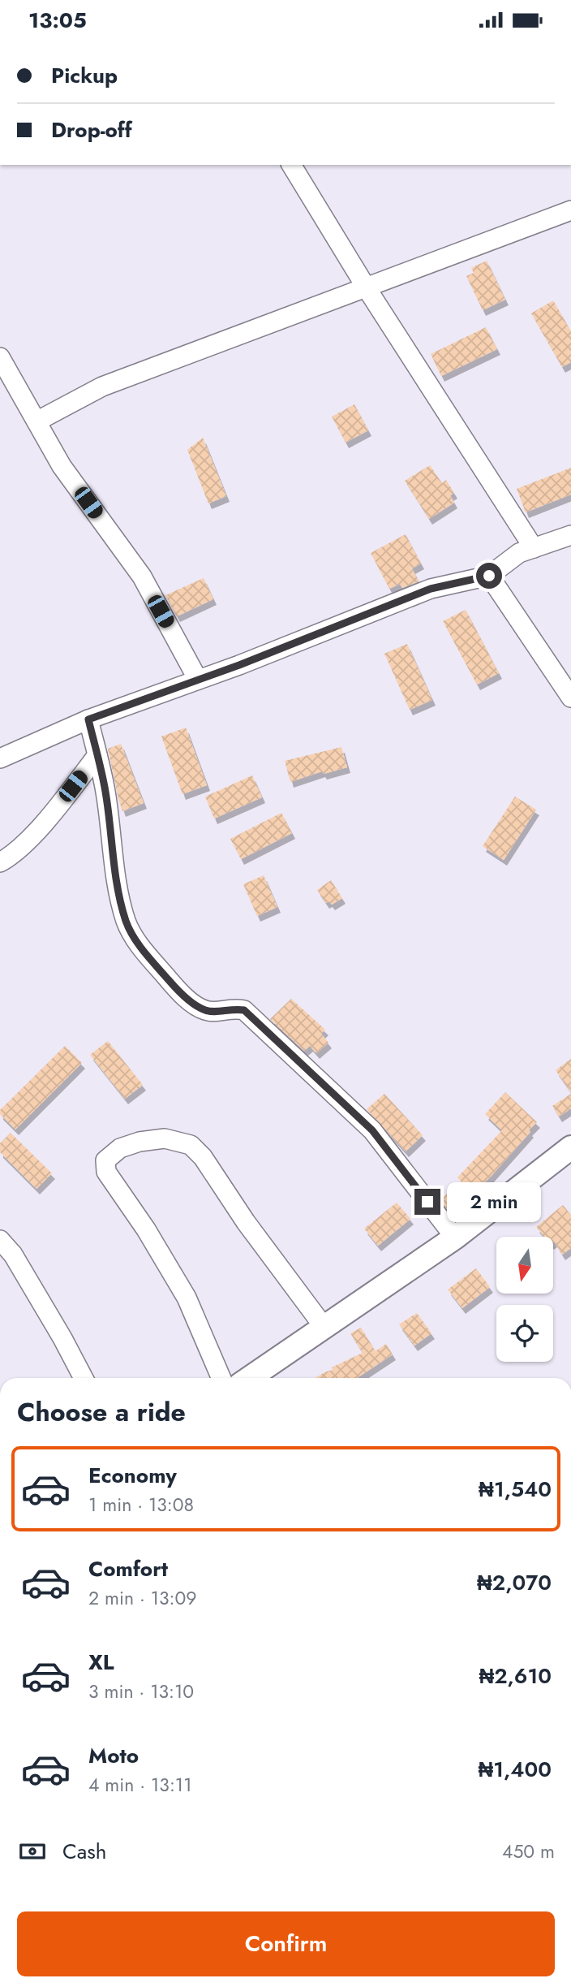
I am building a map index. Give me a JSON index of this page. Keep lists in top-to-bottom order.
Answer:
{
  "north": "bottom",
  "page": {
    "status": "13:05",
    "banner": ["Pickup", "Drop-off"],
    "bubble": "2 min",
    "heading": "Choose a ride",
    "list": [
      {
        "name": "Economy",
        "note": "1 min · 13:08",
        "value": "₦1,540"
      },
      {
        "name": "Comfort",
        "note": "2 min · 13:09",
        "value": "₦2,070"
      },
      {
        "name": "XL",
        "note": "3 min · 13:10",
        "value": "₦2,610"
      },
      {
        "name": "Moto",
        "note": "4 min · 13:11",
        "value": "₦1,400"
      }
    ],
    "pay": ["Cash", "450 m"],
    "buttons": "Confirm"
  }
}
